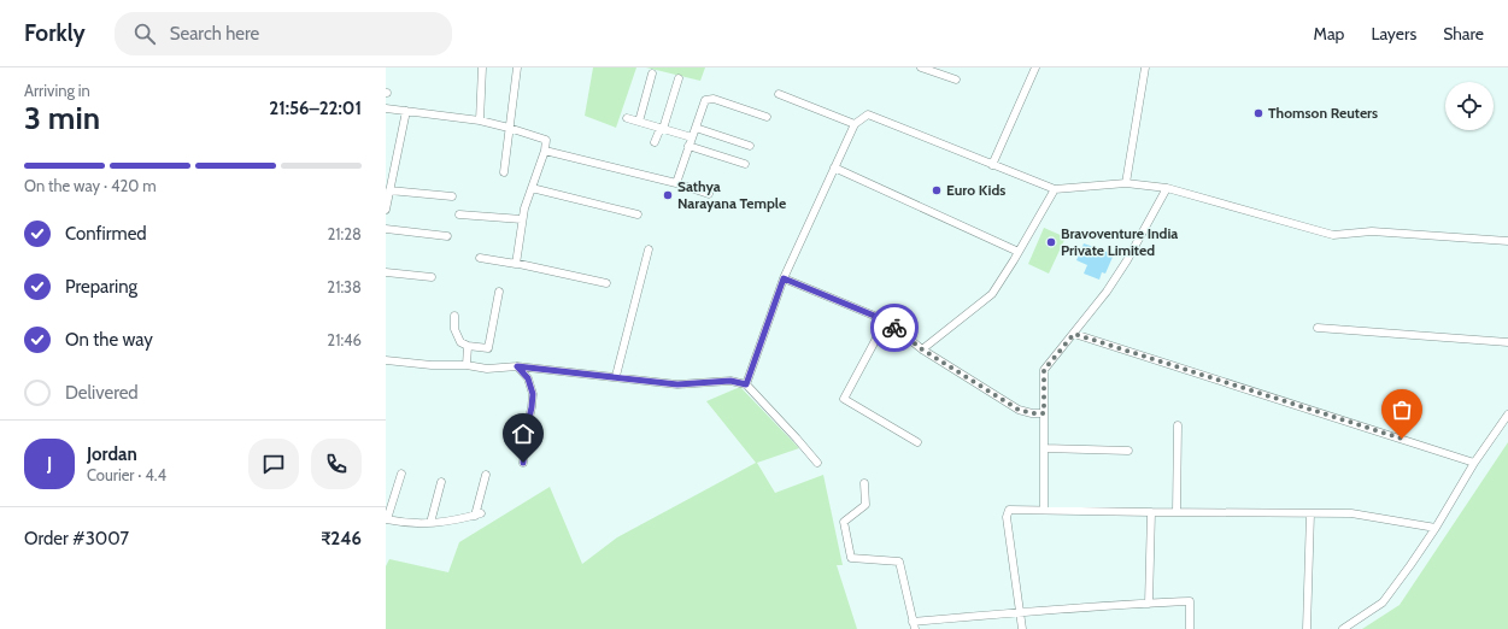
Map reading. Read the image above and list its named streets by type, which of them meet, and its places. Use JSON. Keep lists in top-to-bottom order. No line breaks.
{"places":["Thomson Reuters","Euro Kids","Sathya Narayana Temple","Bravoventure India Private Limited"],"page":{"header":"Forkly","search":"Search here","nav":["Map","Layers","Share"],"heading":["3 min","Arriving in","21:56–22:01"],"panel":["Jordan","Courier · 4.4","Order #3007","₹246"],"bar":"On the way · 420 m","list":[["Confirmed","21:28"],["Preparing","21:38"],["On the way","21:46"],"Delivered"],"round":"J"}}
